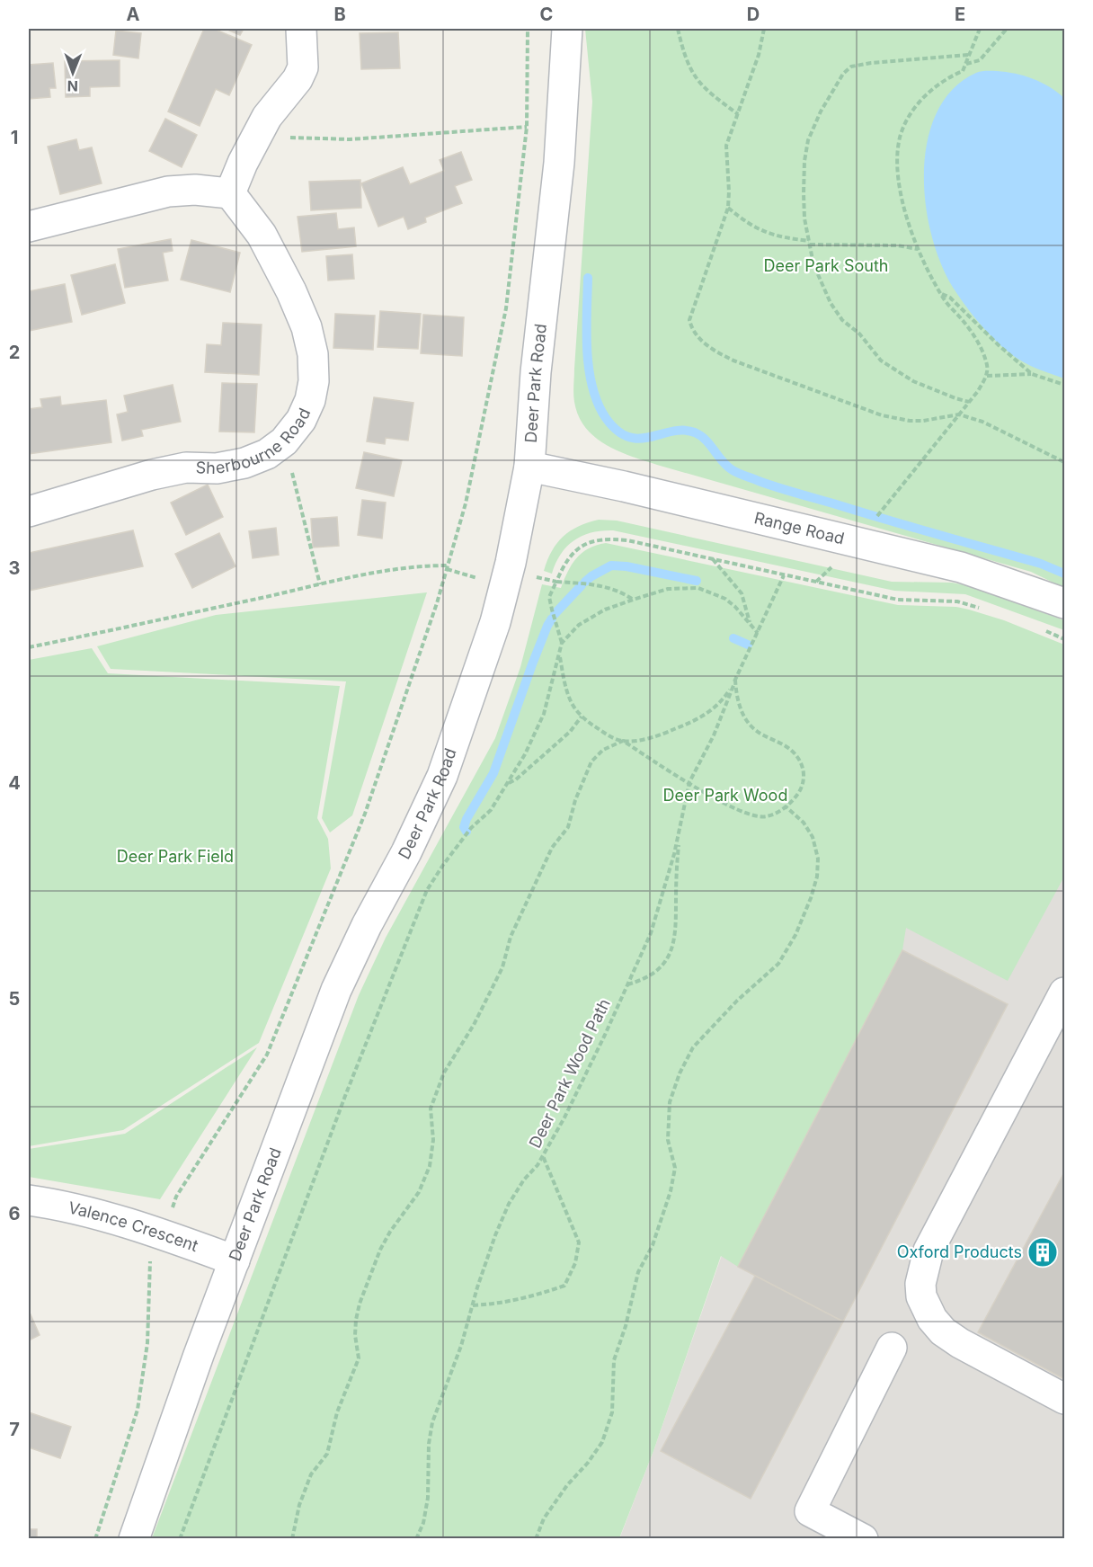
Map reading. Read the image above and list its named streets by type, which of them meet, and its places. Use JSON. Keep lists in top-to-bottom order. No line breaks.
{"streets":{"street":["Deer Park Road","Sherbourne Road","Range Road","Valence Crescent"],"path":["Deer Park Wood Path"]},"crossings":[["Deer Park Road","Range Road"],["Deer Park Road","Valence Crescent"]],"parks":["Deer Park South","Deer Park Wood","Deer Park Field"],"places":{"building":["Oxford Products"]},"north":"bottom","grid":{"columns":["A","B","C","D","E"],"rows":["1","2","3","4","5","6","7"]}}
